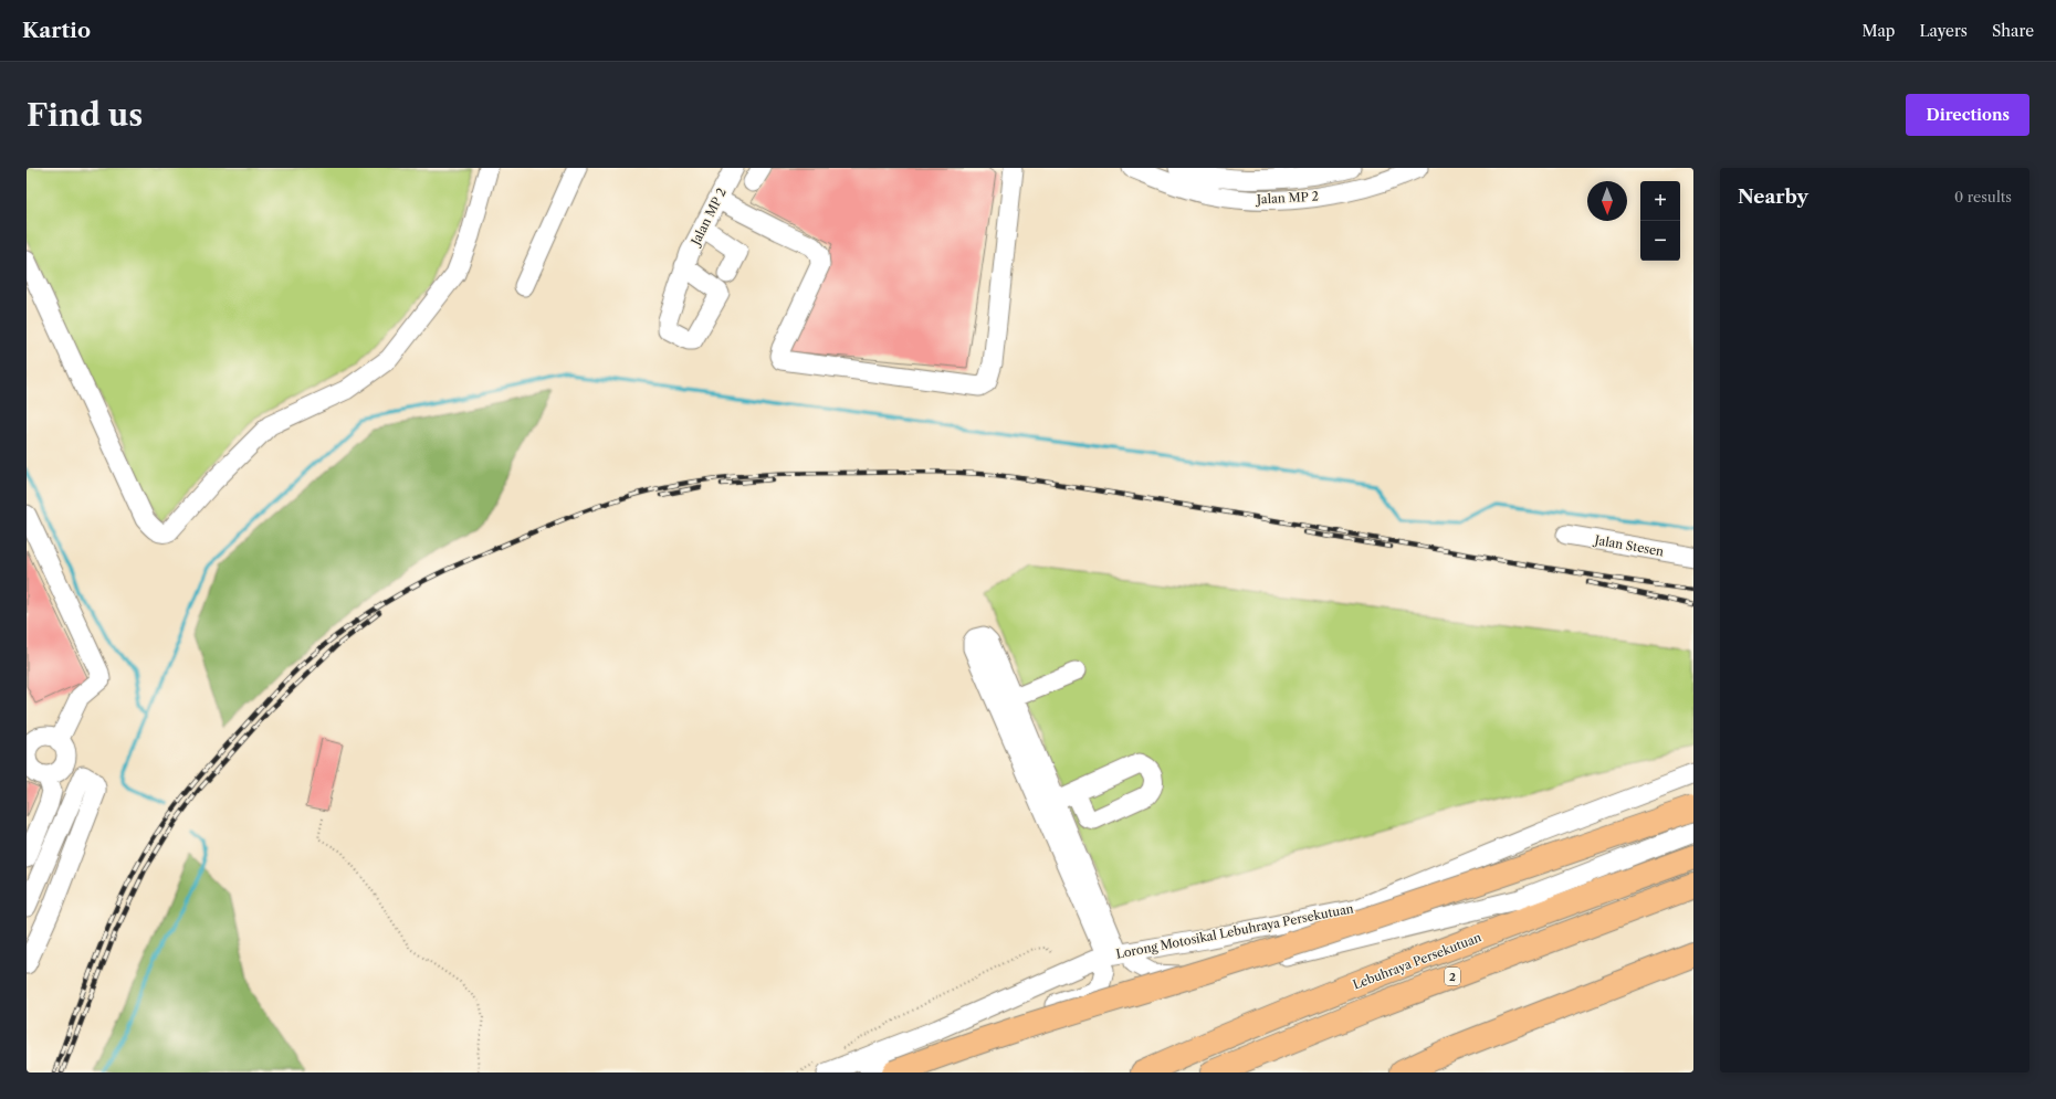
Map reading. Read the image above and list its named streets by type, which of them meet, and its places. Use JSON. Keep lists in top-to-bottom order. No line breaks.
{"streets":{"highway":["Lebuhraya Persekutuan","2"],"street":["Jalan MP 2","Jalan Stesen","Lorong Motosikal Lebuhraya Persekutuan"]},"north":"bottom","page":{"header":"Kartio","nav":["Map","Layers","Share"],"buttons":"Directions","title":"Find us","heading":["Nearby","0 results"],"map_buttons":["+","−"]}}
